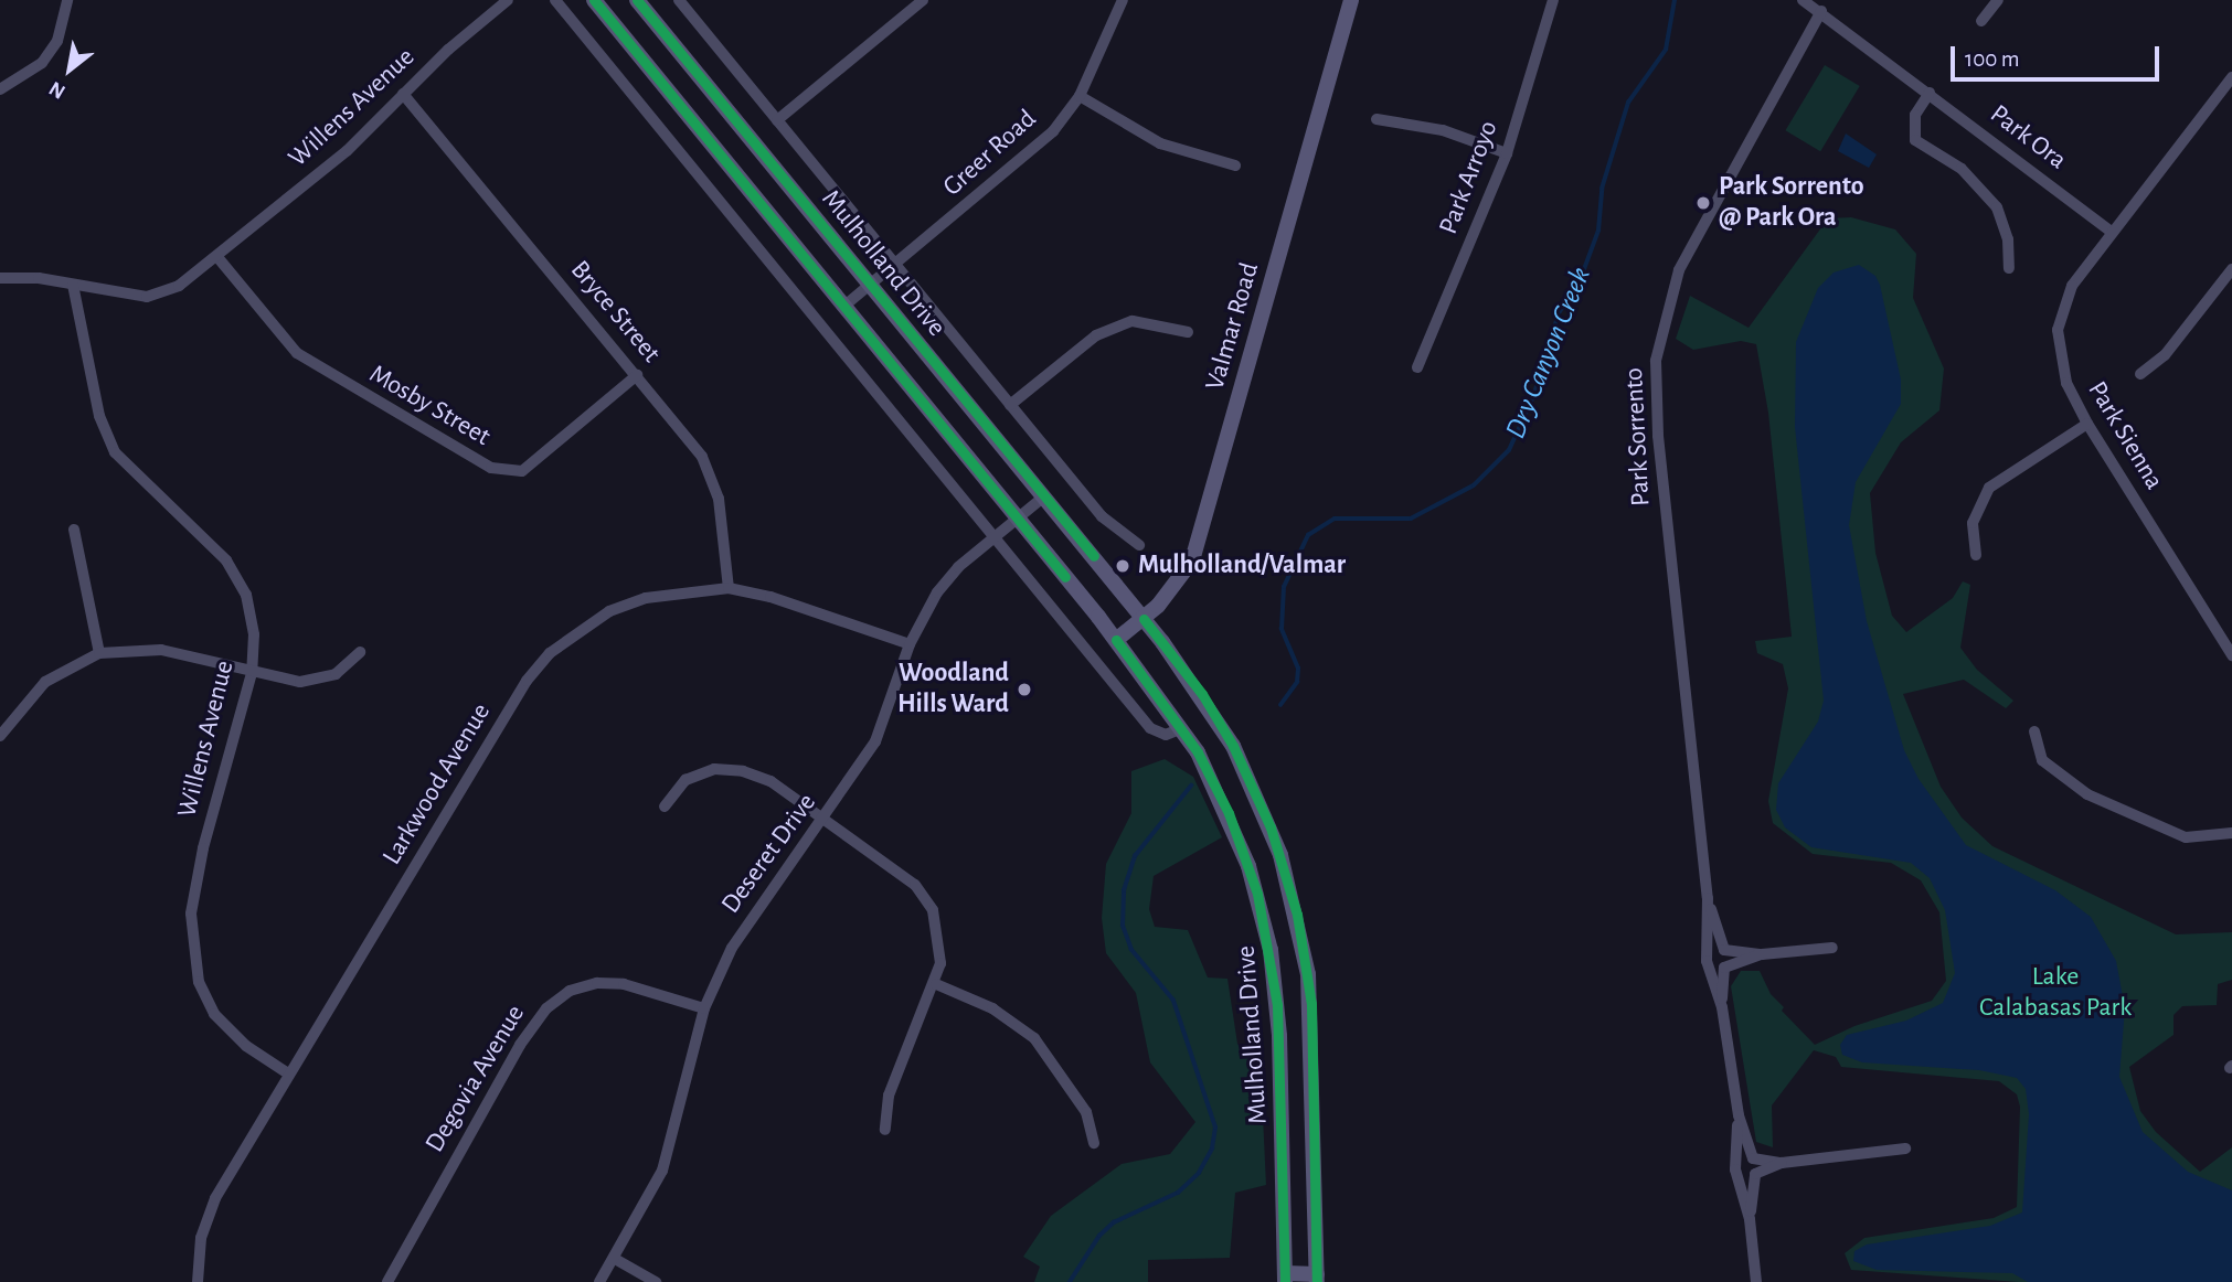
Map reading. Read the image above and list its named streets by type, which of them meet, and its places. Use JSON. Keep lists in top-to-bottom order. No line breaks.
{"streets":{"main road":["Mulholland Drive","Valmar Road"],"street":["Willens Avenue","Park Ora","Greer Road","Park Arroyo","Bryce Street","Mosby Street","Park Sienna","Park Sorrento","Larkwood Avenue","Deseret Drive","Degovia Avenue"]},"crossings":[["Willens Avenue","Bryce Street"],["Willens Avenue","Mosby Street"],["Willens Avenue","Larkwood Avenue"],["Park Ora","Park Sienna"],["Park Ora","Park Sorrento"],["Greer Road","Mulholland Drive"],["Mulholland Drive","Valmar Road"],["Mulholland Drive","Deseret Drive"],["Bryce Street","Mosby Street"],["Bryce Street","Larkwood Avenue"],["Larkwood Avenue","Deseret Drive"],["Deseret Drive","Degovia Avenue"]],"water":["Dry Canyon Creek"],"parks":["Lake Calabasas Park"],"places":["Park Sorrento @ Park Ora","Mulholland/Valmar","Woodland Hills Ward"],"scale_bar":"100 m","north":"bottom left"}
